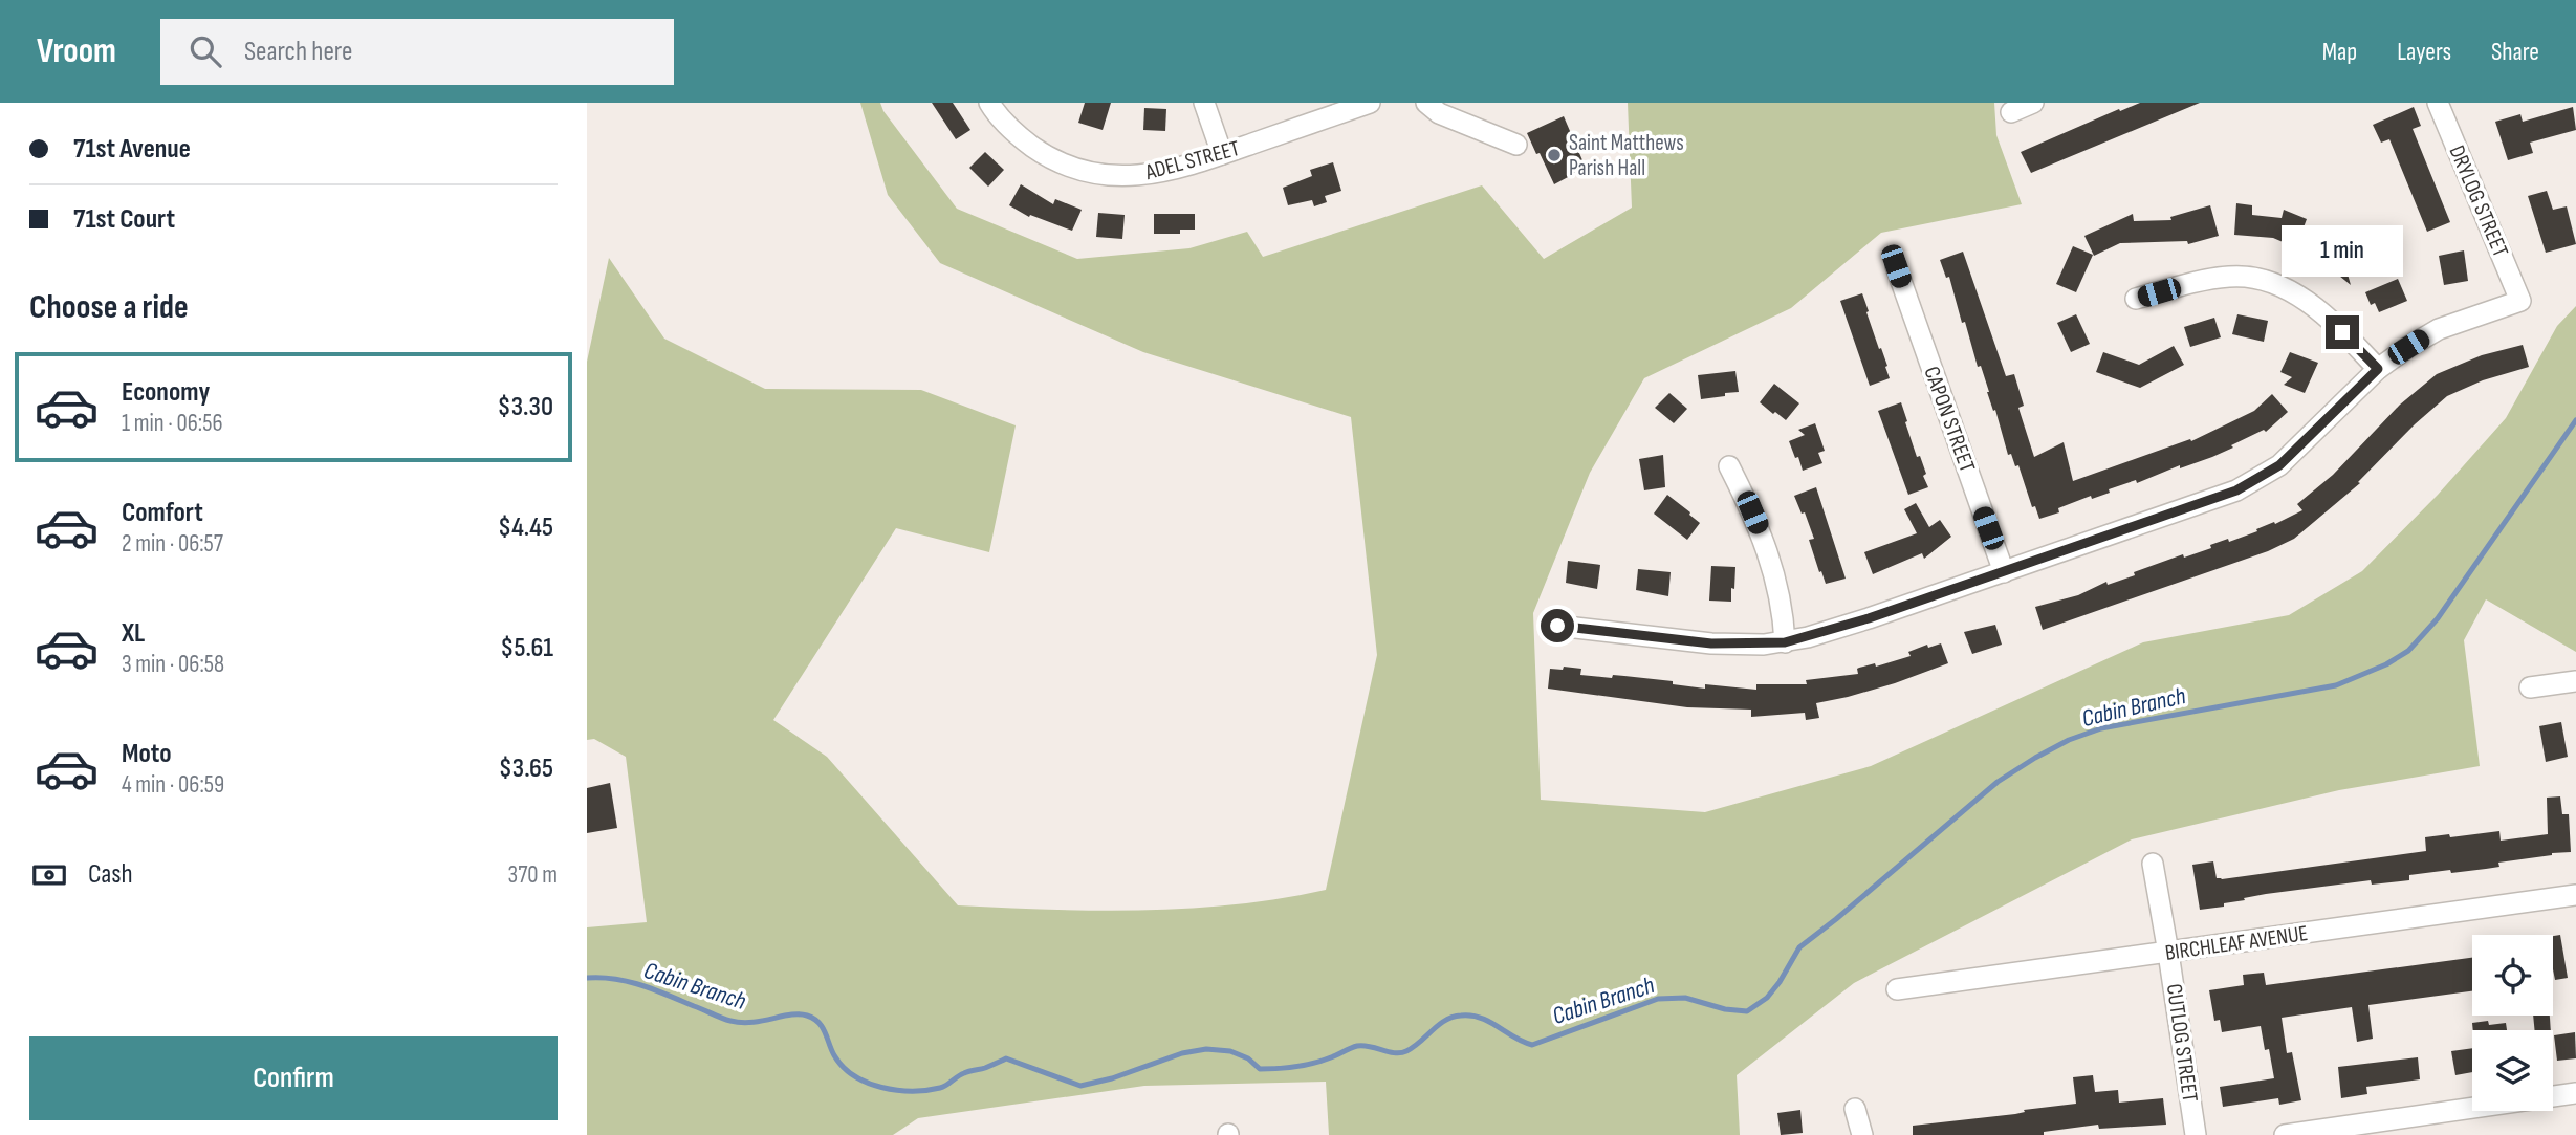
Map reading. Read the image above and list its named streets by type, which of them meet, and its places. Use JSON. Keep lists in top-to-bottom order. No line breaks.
{"streets":{"street":["ADEL STREET","DRYLOG STREET","CAPON STREET","BIRCHLEAF AVENUE","CUTLOG STREET"]},"crossings":[["BIRCHLEAF AVENUE","CUTLOG STREET"]],"water":["Cabin Branch"],"places":["Saint Matthews Parish Hall"],"page":{"header":"Vroom","search":"Search here","nav":["Map","Layers","Share"],"banner":["71st Avenue","71st Court"],"bubble":"1 min","heading":"Choose a ride","list":[{"name":"Economy","note":"1 min · 06:56","value":"$3.30"},{"name":"Comfort","note":"2 min · 06:57","value":"$4.45"},{"name":"XL","note":"3 min · 06:58","value":"$5.61"},{"name":"Moto","note":"4 min · 06:59","value":"$3.65"}],"pay":["Cash","370 m"],"buttons":"Confirm"}}
